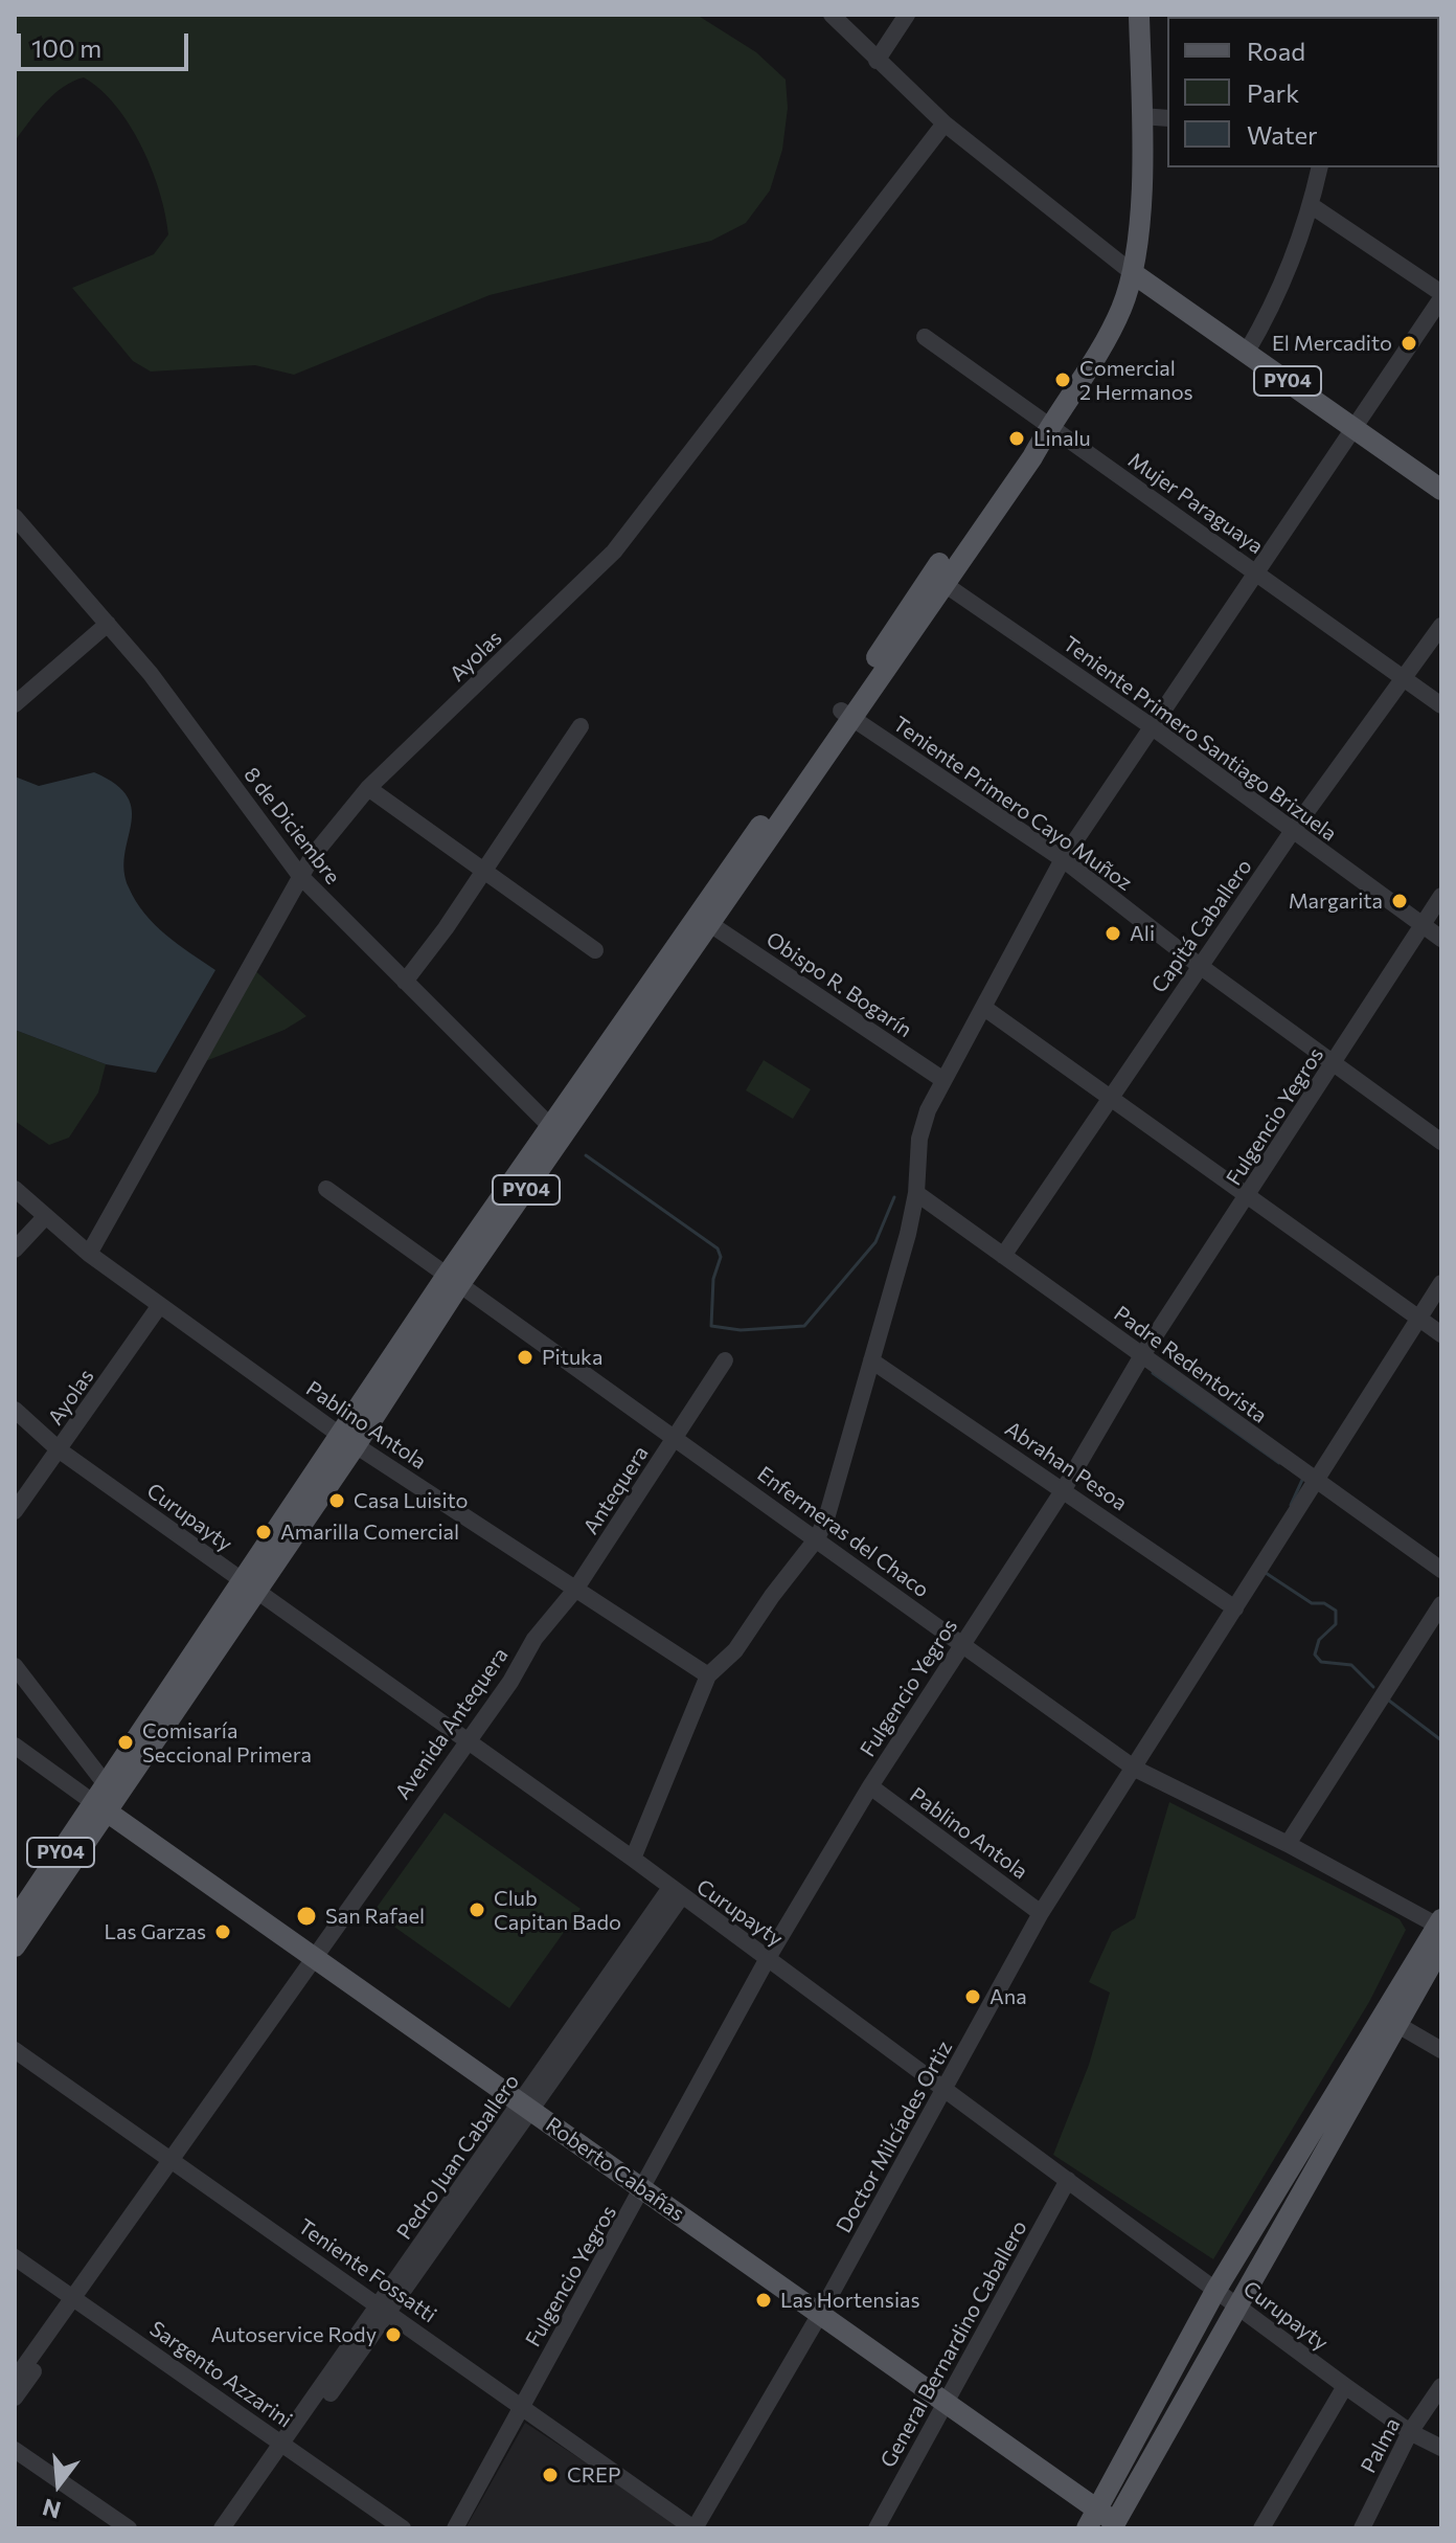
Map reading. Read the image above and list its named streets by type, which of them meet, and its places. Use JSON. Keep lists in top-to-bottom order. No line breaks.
{"streets":{"main road":["PY04","Roberto Cabañas"],"street":["Mujer Paraguaya","Ayolas","Teniente Primero Santiago Brizuela","Teniente Primero Cayo Muñoz","8 de Diciembre","Capitá Caballero","Obispo R. Bogarín","Fulgencio Yegros","Padre Redentorista","Pablino Antola","Abrahan Pesoa","Antequera","Curupayty","Enfermeras del Chaco","Avenida Antequera","Doctor Milcíades Ortiz","Pedro Juan Caballero","Teniente Fossatti","General Bernardino Caballero","Sargento Azzarini","Palma"]},"crossings":[["PY04","Mujer Paraguaya"],["PY04","Teniente Primero Santiago Brizuela"],["PY04","Teniente Primero Cayo Muñoz"],["PY04","8 de Diciembre"],["PY04","Obispo R. Bogarín"],["PY04","Pablino Antola"],["PY04","Curupayty"],["PY04","Enfermeras del Chaco"],["PY04","Roberto Cabañas"],["Mujer Paraguaya","Capitá Caballero"],["Ayolas","8 de Diciembre"],["Ayolas","Pablino Antola"],["Ayolas","Curupayty"],["Teniente Primero Santiago Brizuela","Capitá Caballero"],["Teniente Primero Santiago Brizuela","Fulgencio Yegros"],["Teniente Primero Cayo Muñoz","Capitá Caballero"],["Teniente Primero Cayo Muñoz","Fulgencio Yegros"],["Capitá Caballero","Padre Redentorista"],["Fulgencio Yegros","Padre Redentorista"],["Fulgencio Yegros","Pablino Antola"],["Fulgencio Yegros","Abrahan Pesoa"],["Fulgencio Yegros","Curupayty"],["Fulgencio Yegros","Enfermeras del Chaco"],["Fulgencio Yegros","Roberto Cabañas"],["Fulgencio Yegros","Teniente Fossatti"],["Padre Redentorista","Doctor Milcíades Ortiz"],["Pablino Antola","Antequera"],["Pablino Antola","Doctor Milcíades Ortiz"],["Abrahan Pesoa","Doctor Milcíades Ortiz"],["Antequera","Enfermeras del Chaco"],["Antequera","Avenida Antequera"],["Curupayty","Avenida Antequera"],["Curupayty","Doctor Milcíades Ortiz"],["Curupayty","Pedro Juan Caballero"],["Curupayty","General Bernardino Caballero"],["Curupayty","Palma"],["Enfermeras del Chaco","Doctor Milcíades Ortiz"],["Avenida Antequera","Roberto Cabañas"],["Avenida Antequera","Teniente Fossatti"],["Avenida Antequera","Sargento Azzarini"],["Doctor Milcíades Ortiz","Roberto Cabañas"],["Doctor Milcíades Ortiz","Teniente Fossatti"],["Pedro Juan Caballero","Roberto Cabañas"],["Pedro Juan Caballero","Teniente Fossatti"],["Pedro Juan Caballero","Sargento Azzarini"],["Roberto Cabañas","General Bernardino Caballero"]],"places":["El Mercadito","Comercial 2 Hermanos","Linalu","Margarita","Ali","Pituka","Casa Luisito","Amarilla Comercial","Comisaría Seccional Primera","Club Capitan Bado","San Rafael","Las Garzas","Ana","Las Hortensias","Autoservice Rody","CREP"],"legend":["Road","Park","Water"],"scale_bar":"100 m","north":"bottom"}
